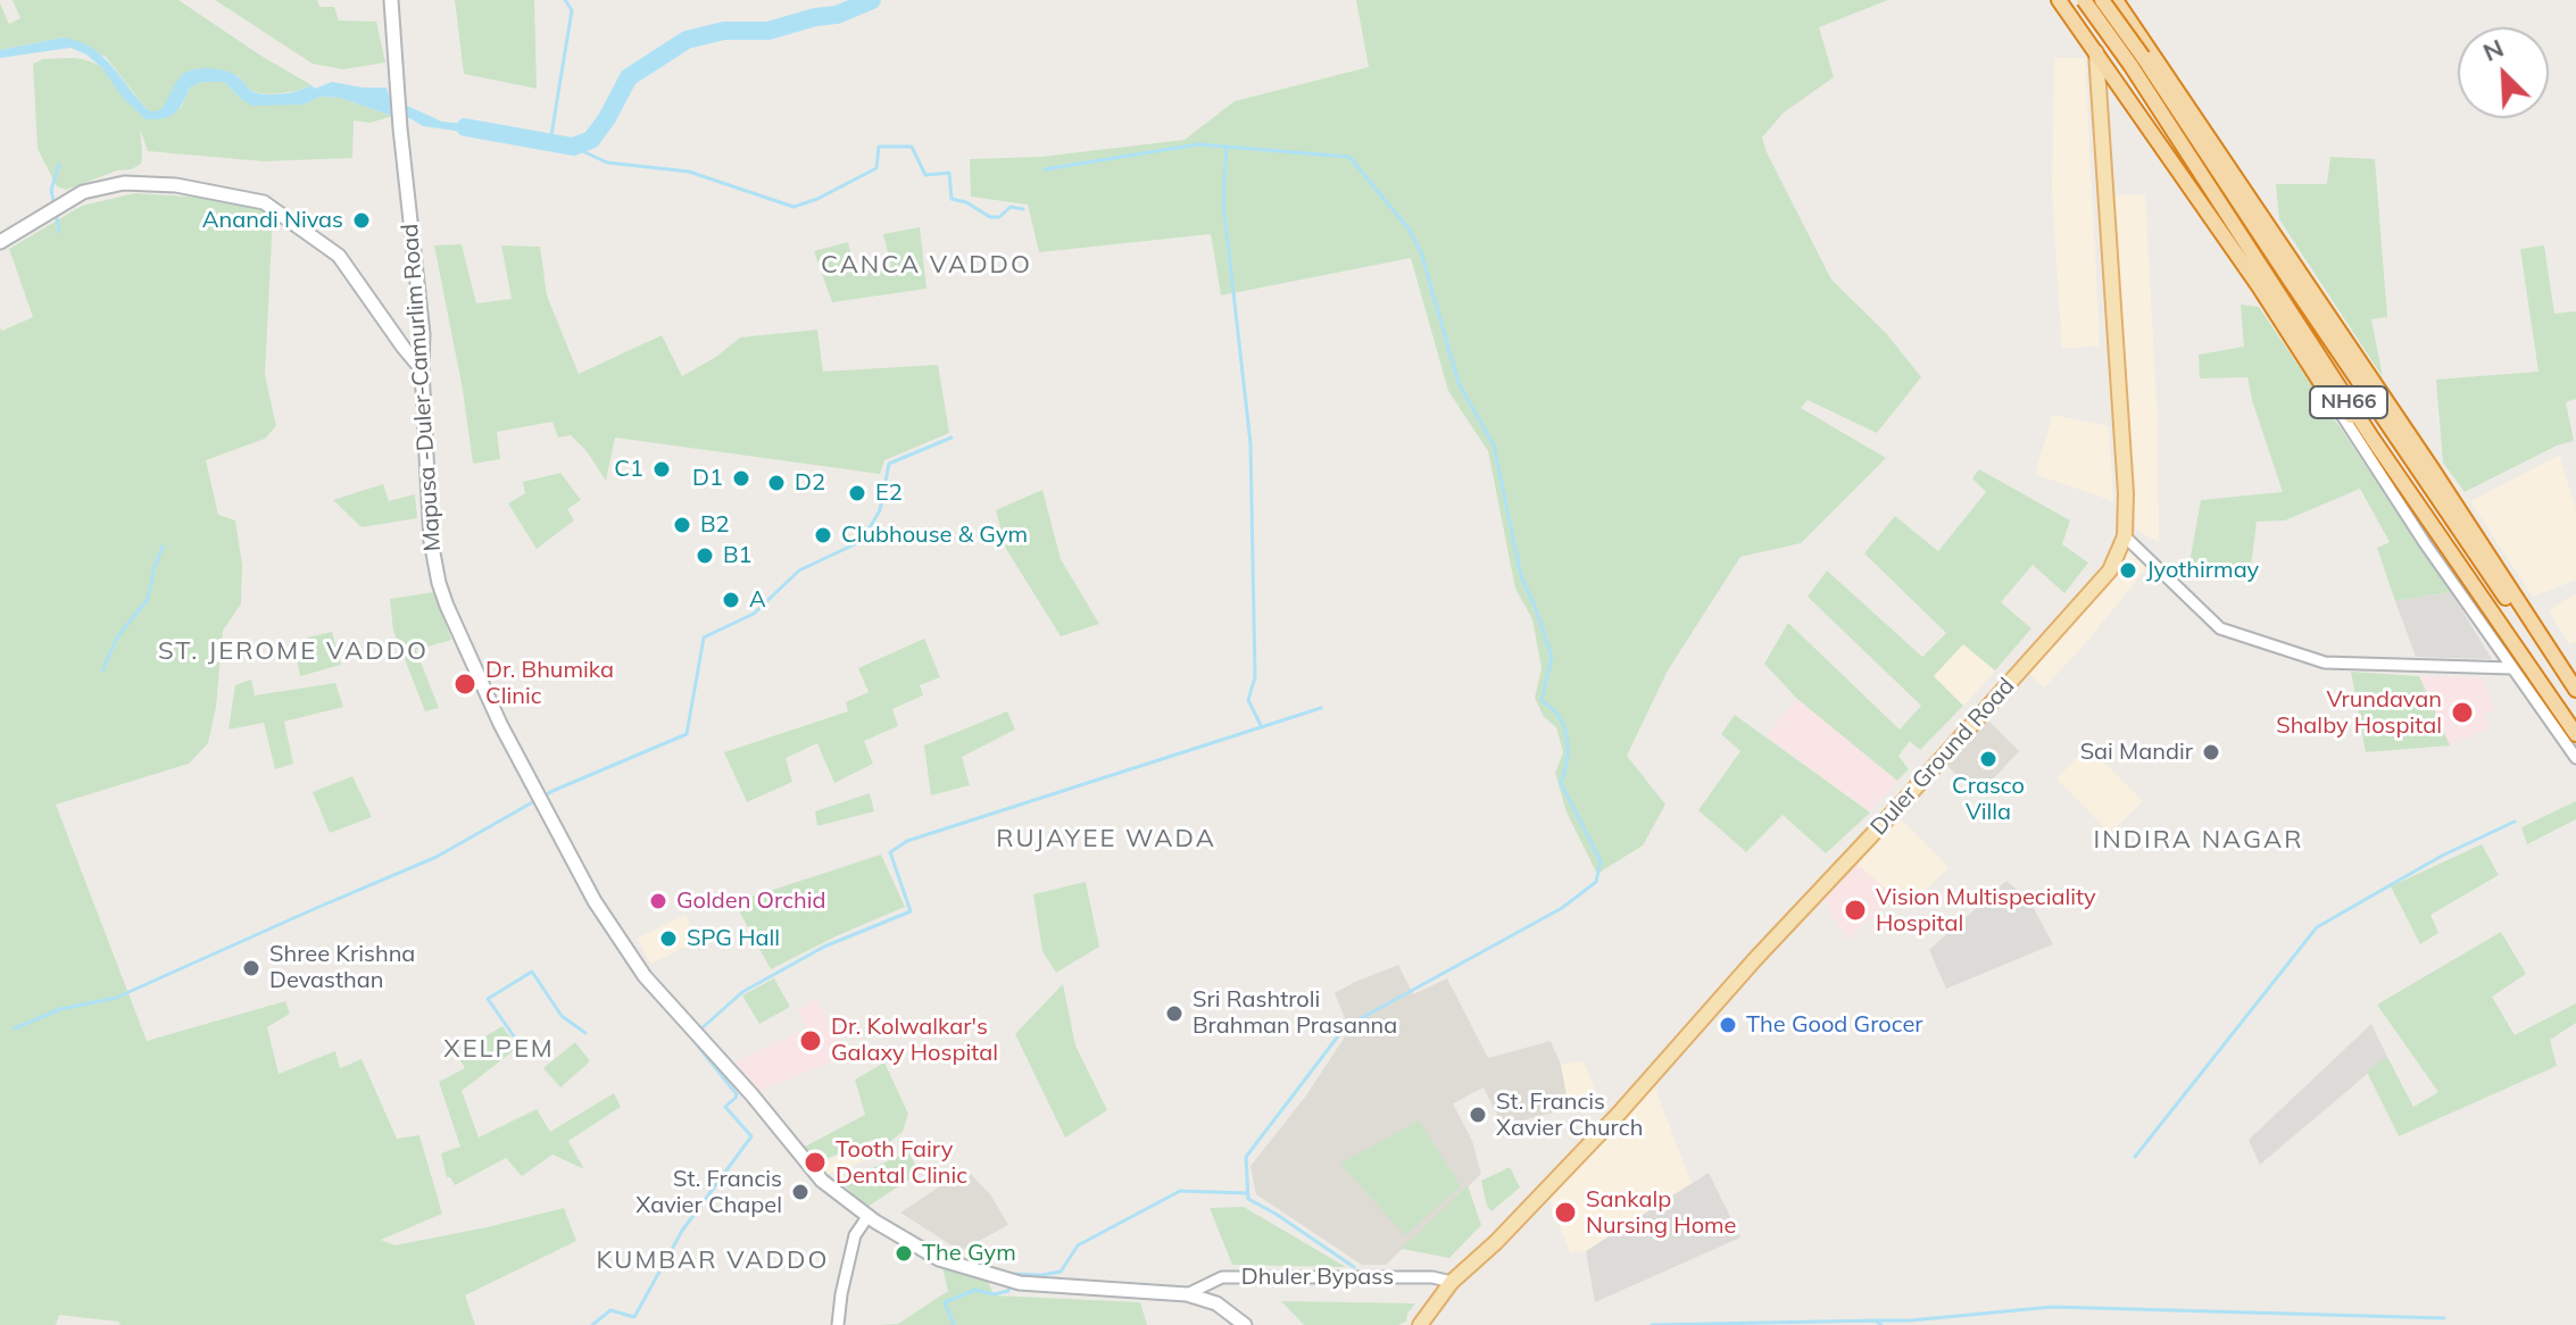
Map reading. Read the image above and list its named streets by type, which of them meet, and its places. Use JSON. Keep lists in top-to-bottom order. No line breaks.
{"streets":{"highway":["NH66"],"main road":["Mapusa -Duler-Camurlim Road","Duler Ground Road"],"street":["Dhuler Bypass"]},"crossings":[["Mapusa -Duler-Camurlim Road","Dhuler Bypass"],["Duler Ground Road","Dhuler Bypass"]],"districts":["CANCA VADDO","ST. JEROME VADDO","RUJAYEE WADA","INDIRA NAGAR","XELPEM","KUMBAR VADDO"],"places":["Anandi Nivas","C1","D1","D2","E2","B2","Clubhouse & Gym","B1","Jyothirmay","A","Dr. Bhumika Clinic","Vrundavan Shalby Hospital","Sai Mandir","Crasco Villa","Golden Orchid","Vision Multispeciality Hospital","SPG Hall","Shree Krishna Devasthan","Sri Rashtroli Brahman Prasanna","The Good Grocer","Dr. Kolwalkar's Galaxy Hospital","St. Francis Xavier Church","Tooth Fairy Dental Clinic","St. Francis Xavier Chapel","Sankalp Nursing Home","The Gym"],"north":"top left"}
